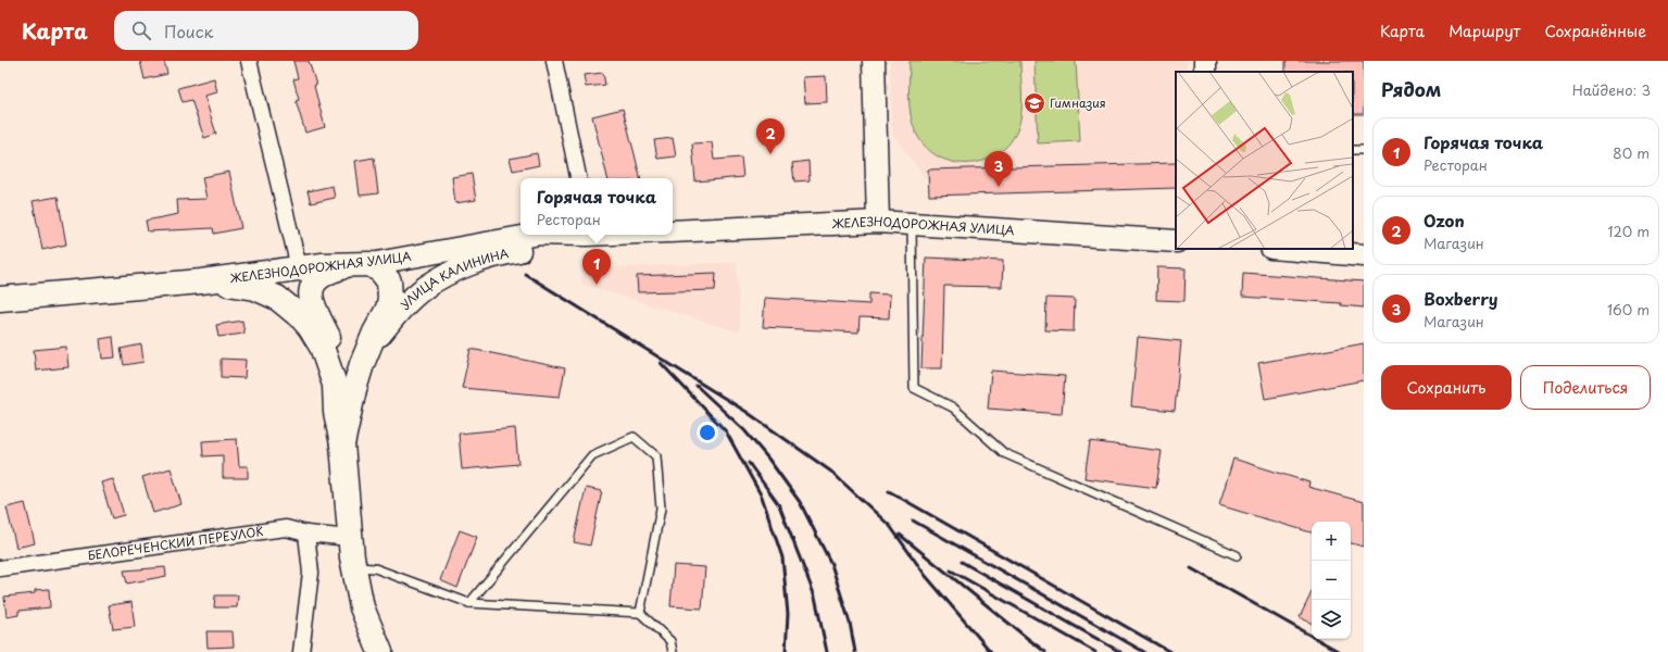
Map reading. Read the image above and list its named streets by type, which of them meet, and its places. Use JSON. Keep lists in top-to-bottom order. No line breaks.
{"streets":{"main road":["ЖЕЛЕЗНОДОРОЖНАЯ УЛИЦА","УЛИЦА КАЛИНИНА"],"street":["БЕЛОРЕЧЕНСКИЙ ПЕРЕУЛОК"]},"crossings":[["ЖЕЛЕЗНОДОРОЖНАЯ УЛИЦА","УЛИЦА КАЛИНИНА"],["УЛИЦА КАЛИНИНА","БЕЛОРЕЧЕНСКИЙ ПЕРЕУЛОК"]],"places":{"school or university":["Гимназия"]},"page":{"header":"Карта","search":"Поиск","nav":["Карта","Маршрут","Сохранённые"],"heading":["Рядом","Найдено: 3"],"list":[{"mark":"1","name":"Горячая точка","note":"Ресторан","value":"80 m"},{"mark":"2","name":"Ozon","note":"Магазин","value":"120 m"},{"mark":"3","name":"Boxberry","note":"Магазин","value":"160 m"}],"pins":["2","3","1"],"popup":["Горячая точка","Ресторан"],"buttons":["Сохранить","Поделиться"],"map_buttons":["+","−"]}}
